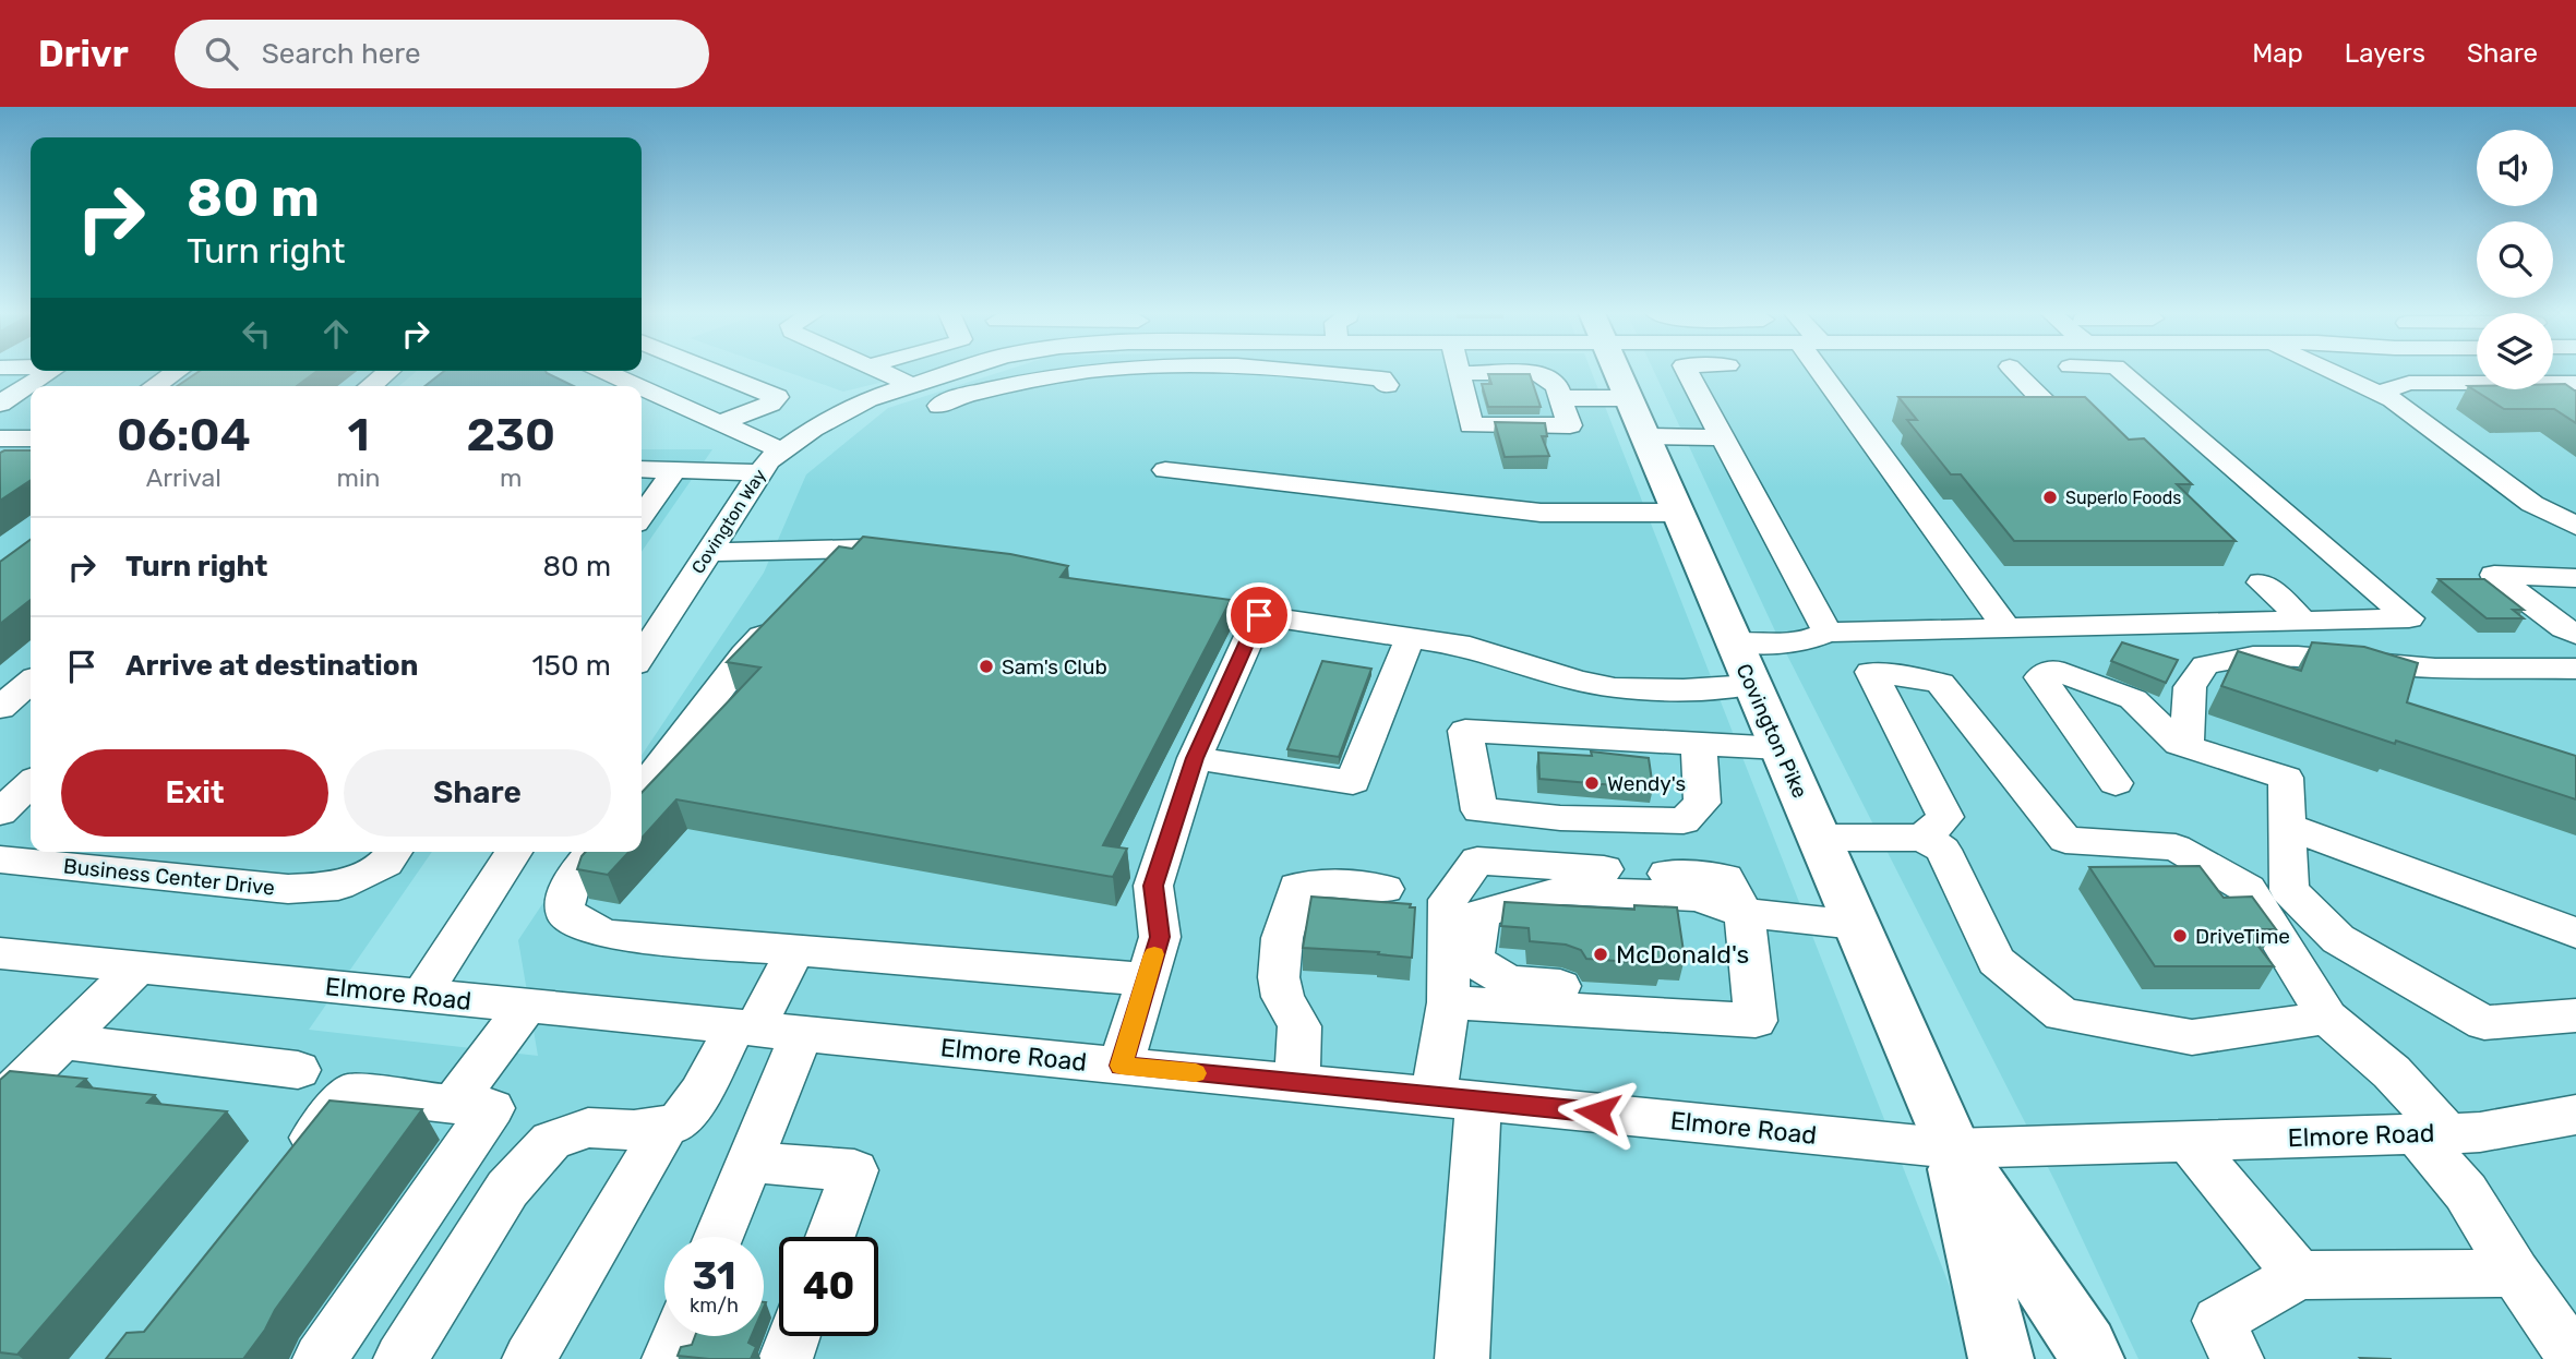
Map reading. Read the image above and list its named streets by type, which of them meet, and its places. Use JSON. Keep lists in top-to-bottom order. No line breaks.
{"streets":{"main road":["Covington Pike"],"street":["Covington Way","Business Center Drive","Elmore Road"]},"crossings":[["Covington Pike","Elmore Road"]],"places":["Superlo Foods","Sam's Club","Wendy's","DriveTime","McDonald's"],"page":{"header":"Drivr","search":"Search here","nav":["Map","Layers","Share"],"turn":["80 m","Turn right"],"eta":["06:04","Arrival","1","min","230","m"],"list":[{"name":"Turn right","value":"80 m"},{"name":"Arrive at destination","value":"150 m"}],"buttons":["Exit","Share"],"speed":"31 km/h","limit":"40"}}
